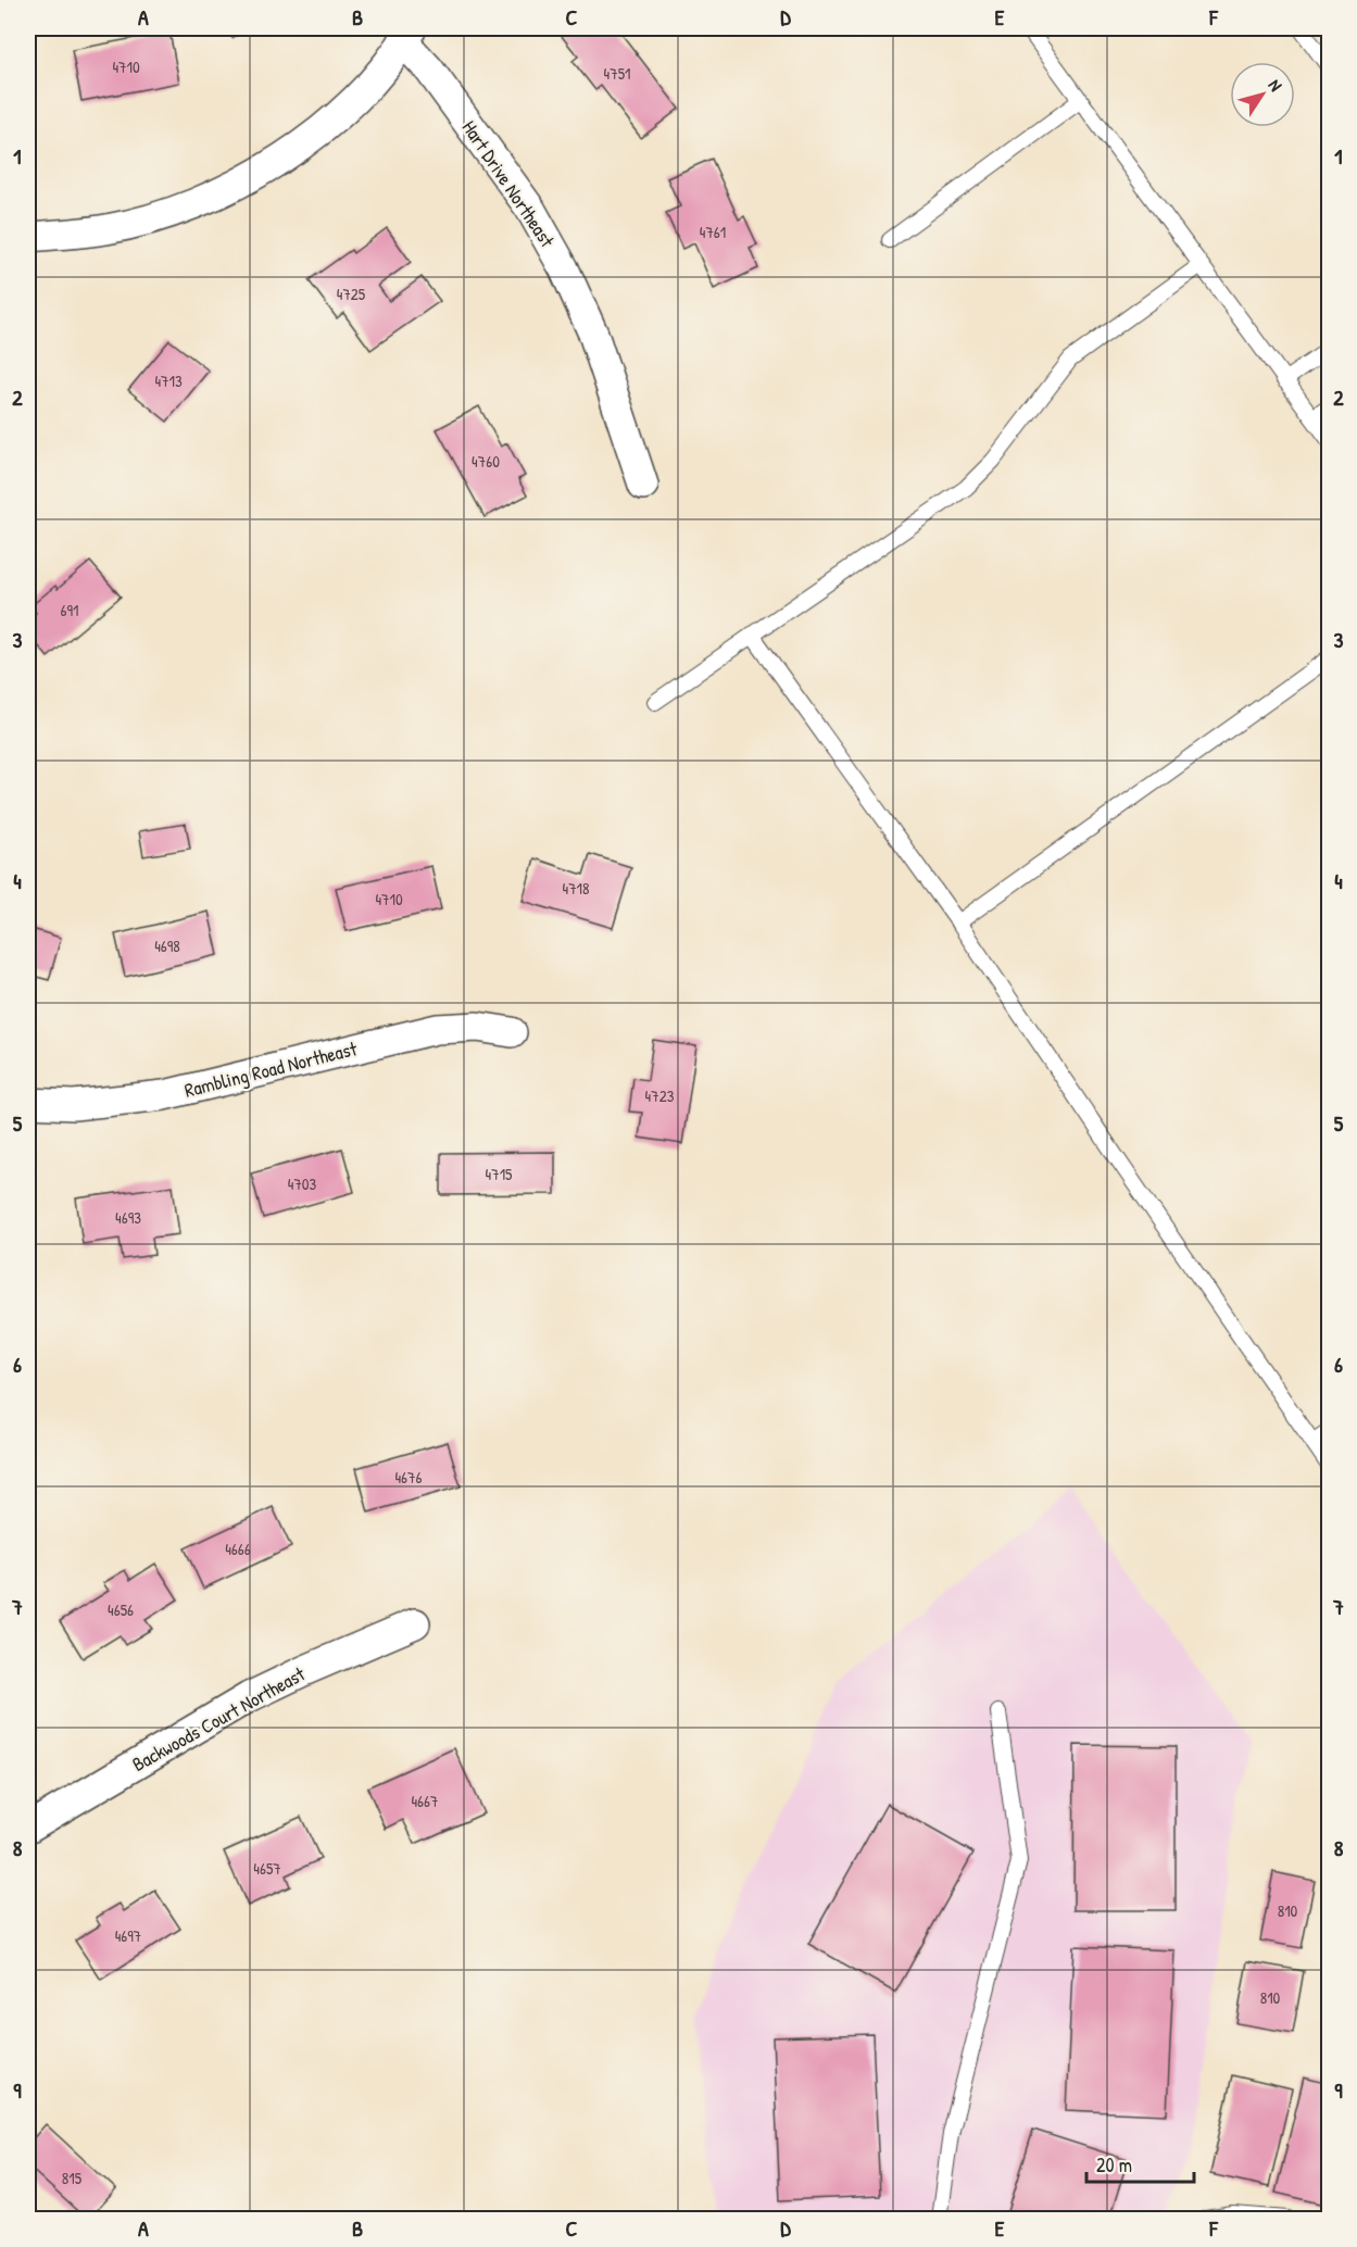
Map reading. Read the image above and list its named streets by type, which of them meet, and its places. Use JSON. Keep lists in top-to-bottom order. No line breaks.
{"streets":{"street":["Hart Drive Northeast","Rambling Road Northeast","Backwoods Court Northeast"]},"house_numbers":["4710","4751","4761","4725","4713","4760","691","4718","4710","4698","4723","4715","4703","4693","4676","4666","4656","4667","4657","810","4697","810","815"],"scale_bar":"20 m","north":"top right","grid":{"columns":["A","B","C","D","E","F"],"rows":["1","2","3","4","5","6","7","8","9"]}}
